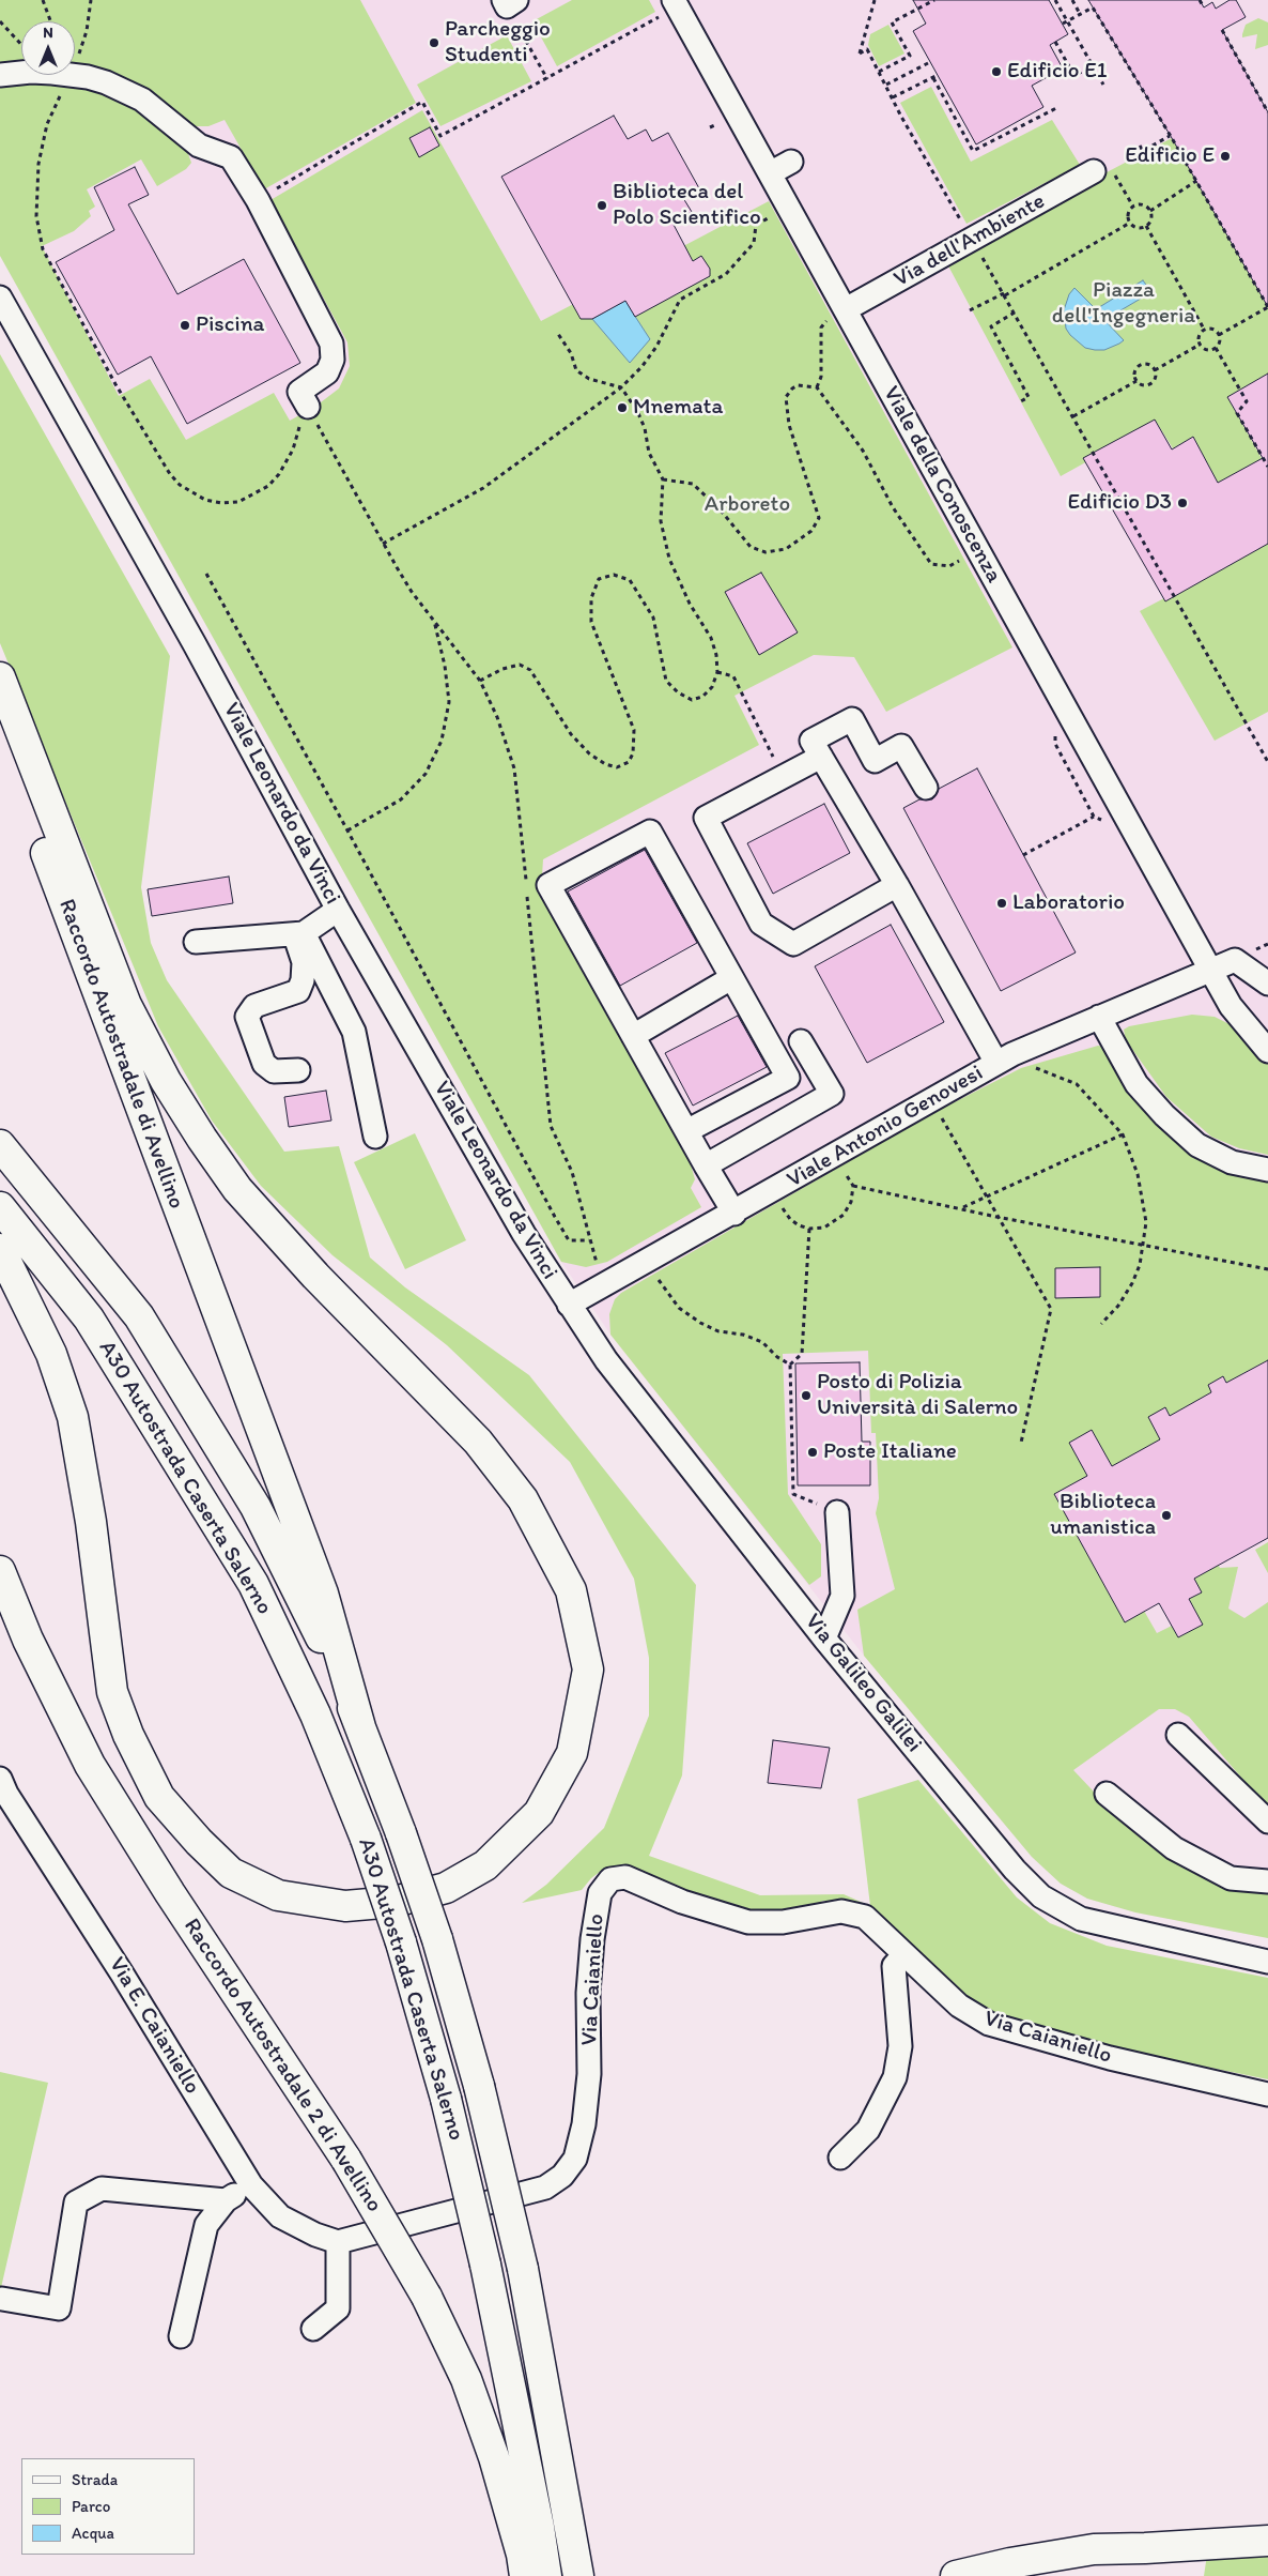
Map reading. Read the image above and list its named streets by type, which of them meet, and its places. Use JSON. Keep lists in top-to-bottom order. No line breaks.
{"streets":{"highway":["Raccordo Autostradale di Avellino","A30 Autostrada Caserta Salerno","Raccordo Autostradale 2 di Avellino"],"street":["Via dell'Ambiente","Viale della Conoscenza","Viale Leonardo da Vinci","Viale Antonio Genovesi","Via Galileo Galilei","Via Caianiello","Via E. Caianiello"]},"crossings":[["Via dell'Ambiente","Viale della Conoscenza"],["Viale della Conoscenza","Viale Antonio Genovesi"],["Viale Leonardo da Vinci","Viale Antonio Genovesi"],["Viale Leonardo da Vinci","Via Galileo Galilei"],["Raccordo Autostradale di Avellino","A30 Autostrada Caserta Salerno"],["Viale Antonio Genovesi","Via Galileo Galilei"],["Via Caianiello","Via E. Caianiello"]],"parks":["Piazza dell'Ingegneria","Arboreto"],"places":["Parcheggio Studenti","Edificio E1","Edificio E","Biblioteca del Polo Scientifico","Piscina","Mnemata","Edificio D3","Laboratorio","Posto di Polizia Università di Salerno","Poste Italiane","Biblioteca umanistica"],"legend":["Strada","Parco","Acqua"],"north":"top"}
